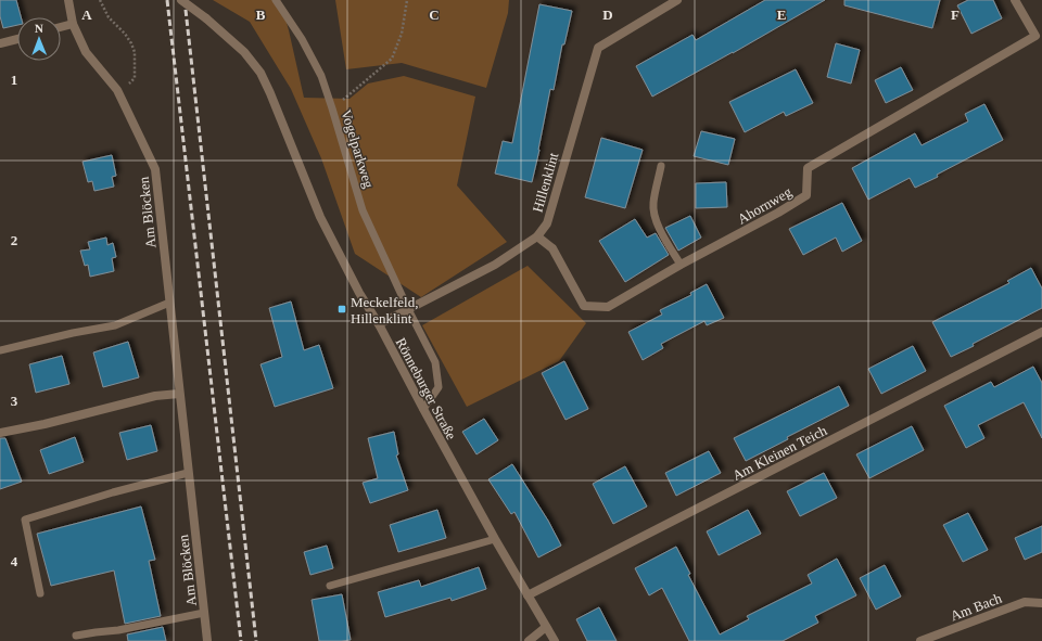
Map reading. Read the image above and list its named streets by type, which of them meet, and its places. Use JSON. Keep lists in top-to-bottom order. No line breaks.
{"streets":{"street":["Hillenklint","Ahornweg","Am Blöcken","Rönneburger Straße","Am Kleinen Teich","Am Bach"],"lane":["Vogelparkweg"]},"crossings":[["Vogelparkweg","Hillenklint"],["Vogelparkweg","Rönneburger Straße"],["Hillenklint","Ahornweg"],["Hillenklint","Rönneburger Straße"],["Rönneburger Straße","Am Kleinen Teich"]],"places":{"transit":["Meckelfeld, Hillenklint"]},"north":"top","grid":{"columns":["A","B","C","D","E","F"],"rows":["1","2","3","4"]}}
